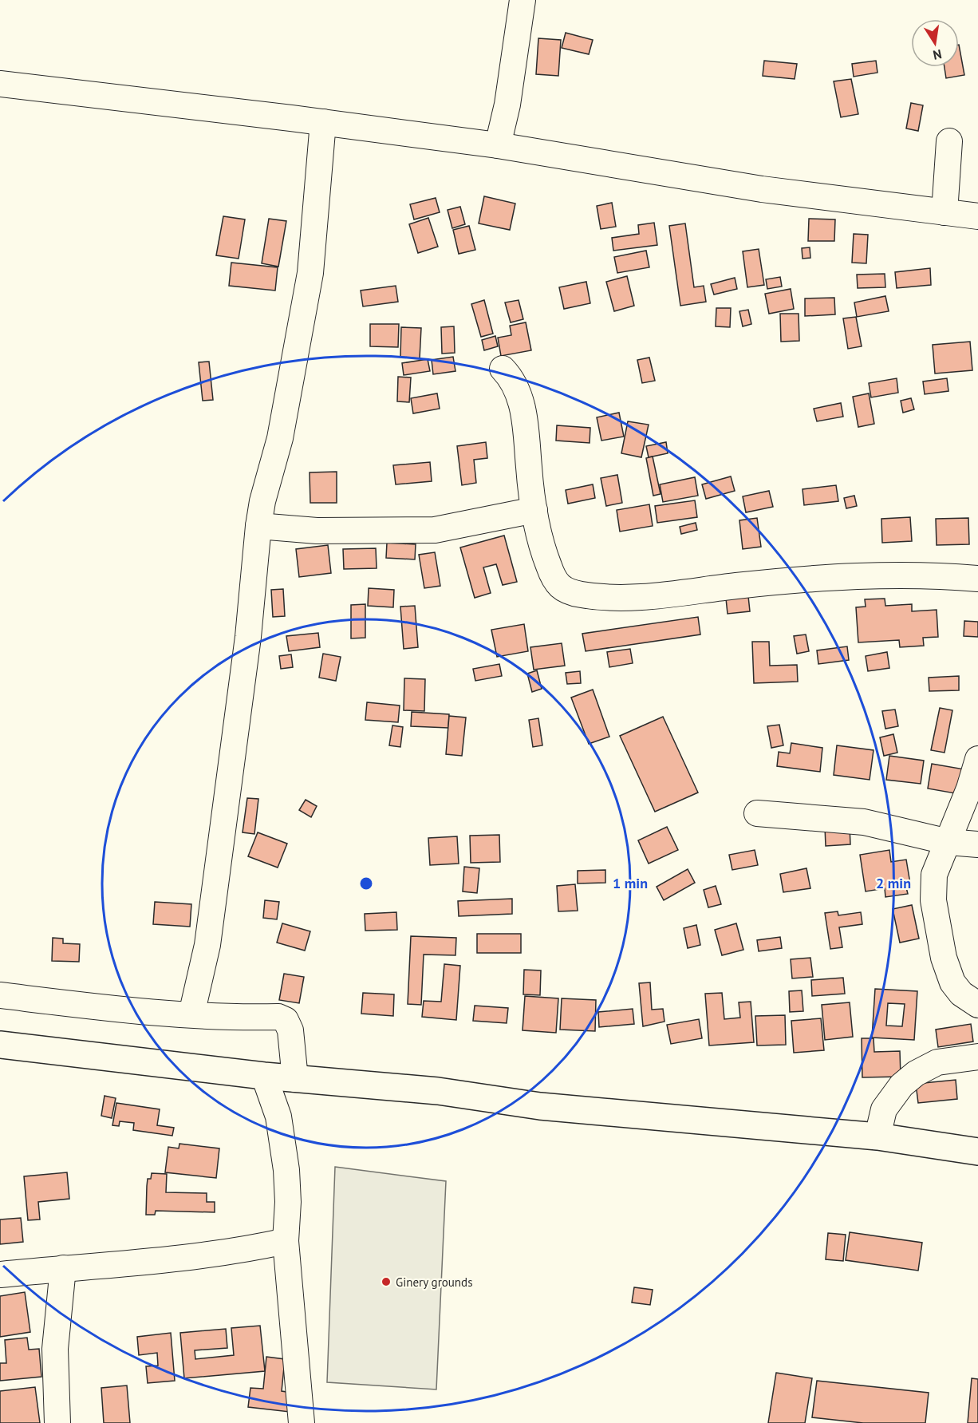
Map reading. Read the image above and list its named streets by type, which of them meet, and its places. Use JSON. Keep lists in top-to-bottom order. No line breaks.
{"places":["Ginery grounds"],"north":"bottom","rings":["1 min","2 min"]}
